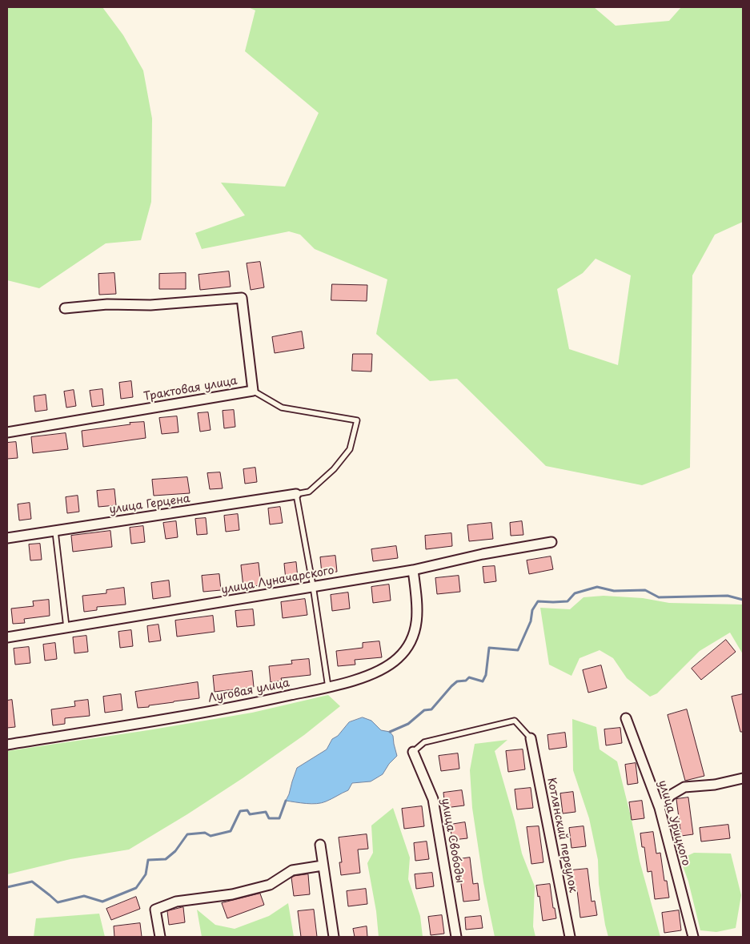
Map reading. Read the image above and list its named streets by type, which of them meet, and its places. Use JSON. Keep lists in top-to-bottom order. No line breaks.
{"streets":{"street":["Трактовая улица","улица Герцена","улица Луначарского","Луговая улица","улица Урицкого","Котлянский переулок","улица Свободы"]},"crossings":[["улица Луначарского","Луговая улица"]]}
